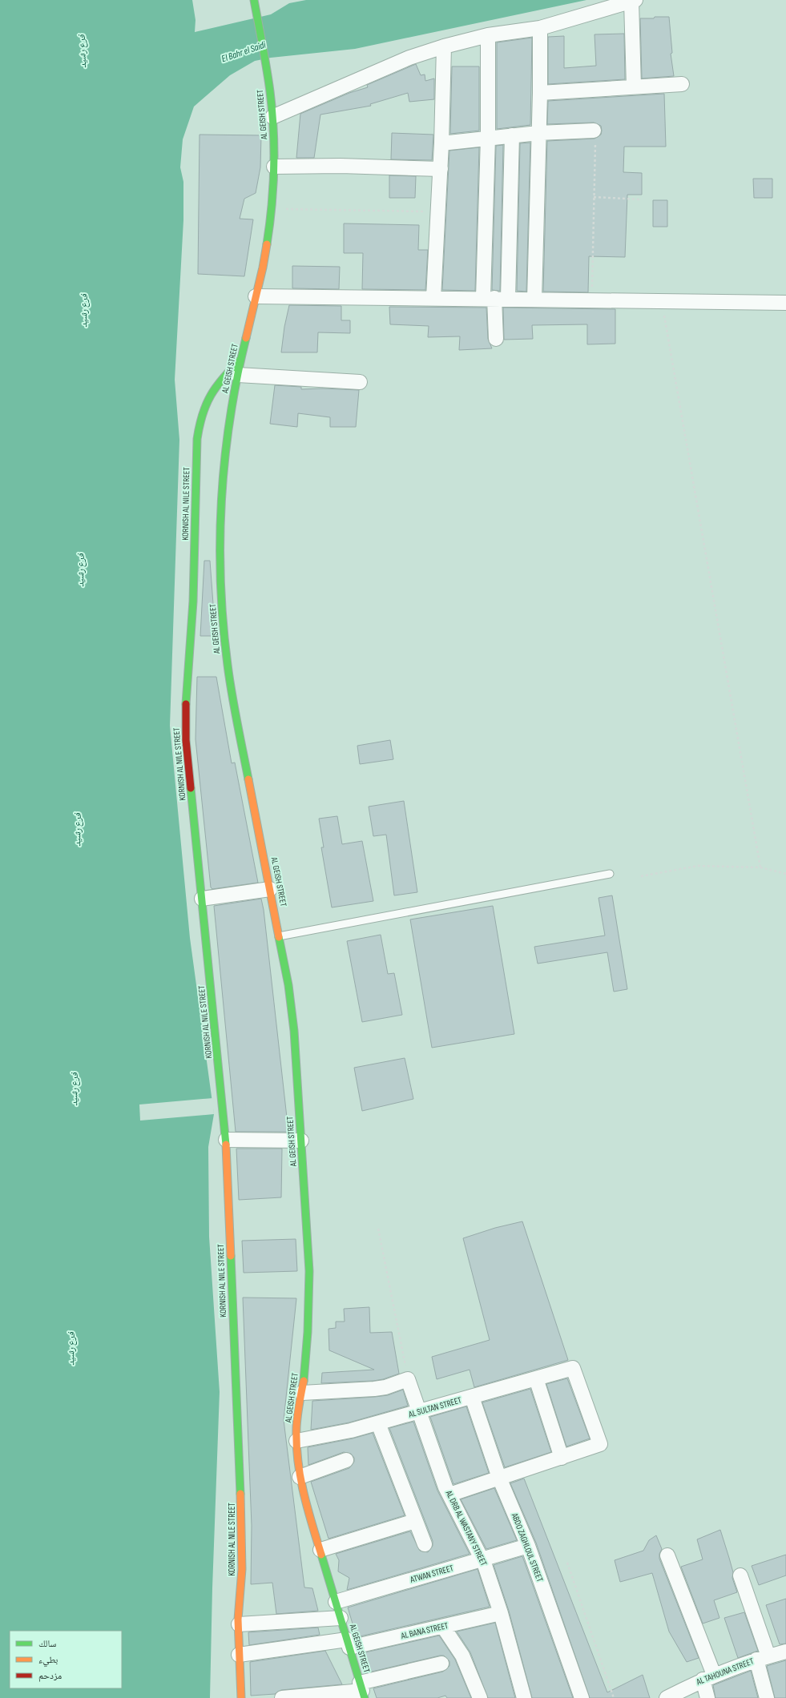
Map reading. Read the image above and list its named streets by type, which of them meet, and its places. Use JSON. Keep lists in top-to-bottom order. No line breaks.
{"streets":{"main road":["AL GEISH STREET","KORNISH AL NILE STREET"],"street":["AL SULTAN STREET","AL DRB AL WASTANY STREET","ABDO ZAGHLOUL STREET","ATWAN STREET","AL BANA STREET","AL TAHOUNA STREET"]},"crossings":[["AL GEISH STREET","KORNISH AL NILE STREET"],["AL GEISH STREET","AL SULTAN STREET"],["AL GEISH STREET","ATWAN STREET"],["AL GEISH STREET","AL BANA STREET"],["KORNISH AL NILE STREET","AL BANA STREET"],["AL SULTAN STREET","AL DRB AL WASTANY STREET"],["AL SULTAN STREET","ABDO ZAGHLOUL STREET"],["AL DRB AL WASTANY STREET","ATWAN STREET"],["AL DRB AL WASTANY STREET","AL BANA STREET"],["ABDO ZAGHLOUL STREET","ATWAN STREET"]],"water":["فرع رشيد","El Bahr el Saidi"],"legend":["سالك","بطيء","مزدحم"]}
